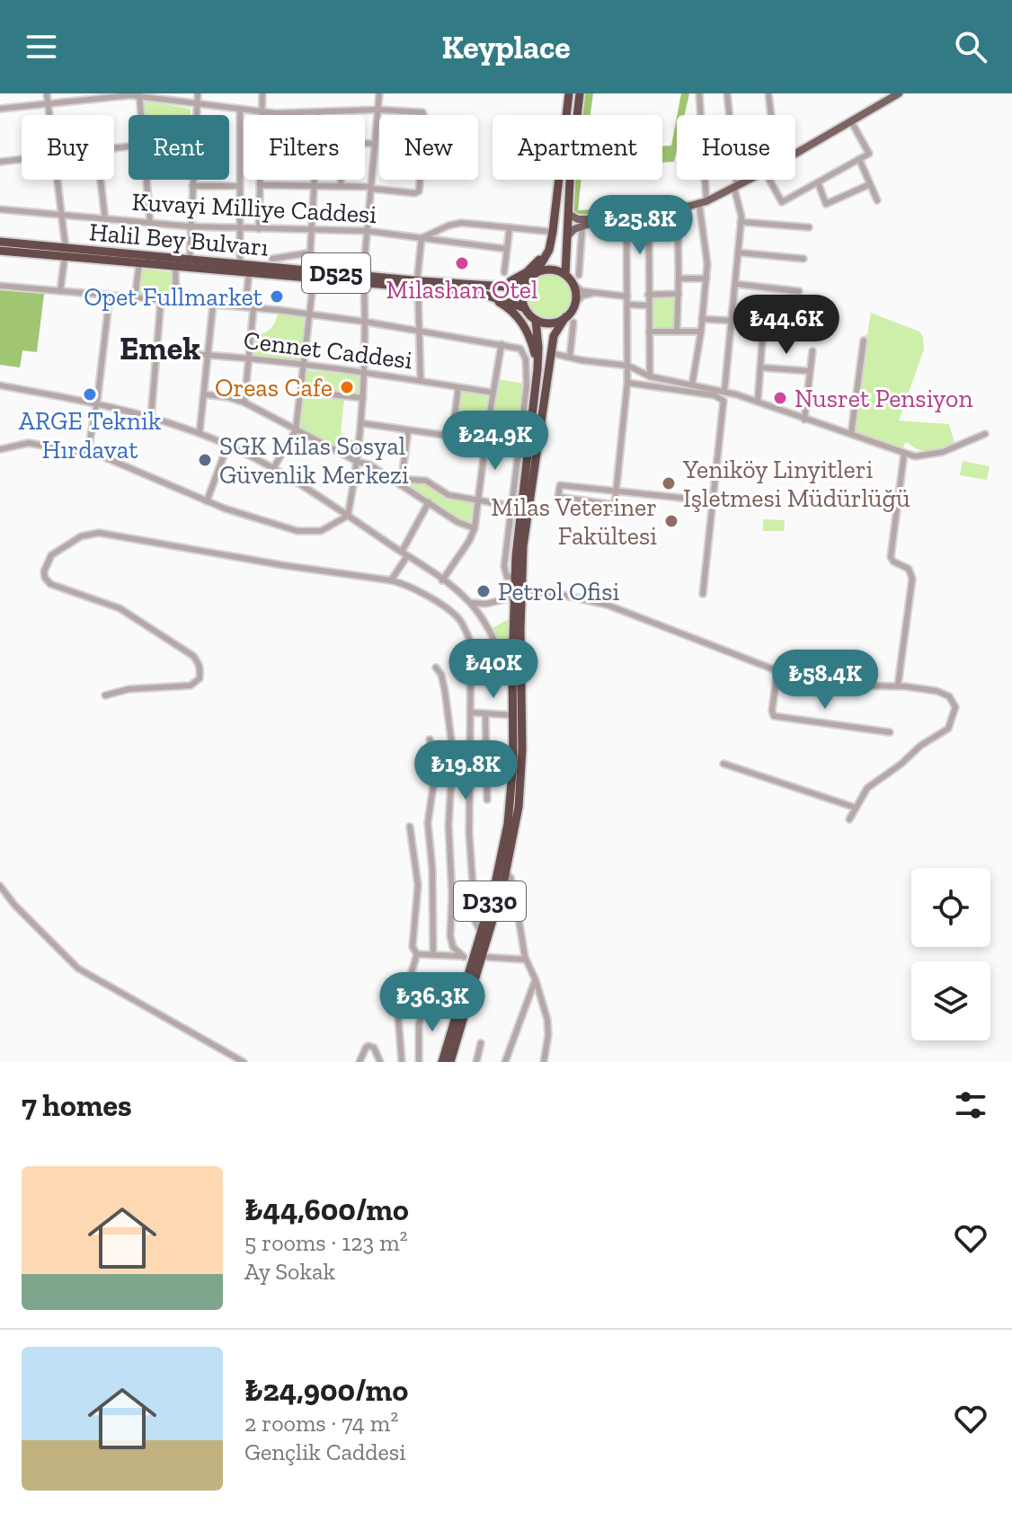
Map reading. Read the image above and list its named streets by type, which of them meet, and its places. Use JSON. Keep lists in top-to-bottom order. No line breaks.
{"streets":{"highway":["Halil Bey Bulvarı","D525","D330"],"street":["Kuvayi Milliye Caddesi","Cennet Caddesi"]},"crossings":[["Halil Bey Bulvarı","D525"],["D525","D330"]],"districts":["Emek"],"places":["Milashan Otel","Opet Fullmarket","Oreas Cafe","ARGE Teknik Hırdavat","Nusret Pensiyon","SGK Milas Sosyal Güvenlik Merkezi","Yeniköy Linyitleri Işletmesi Müdürlüğü","Milas Veteriner Fakültesi","Petrol Ofisi"],"page":{"header":"Keyplace","chip":["Buy","Rent","Filters","New","Apartment","House"],"price":["₺25.8K","₺44.6K","₺24.9K","₺40K","₺58.4K","₺19.8K","₺36.3K"],"heading":"7 homes","list":[{"name":"₺44,600/mo","note":"5 rooms · 123 m² · Ay Sokak"},{"name":"₺24,900/mo","note":"2 rooms · 74 m² · Gençlik Caddesi"}]}}
